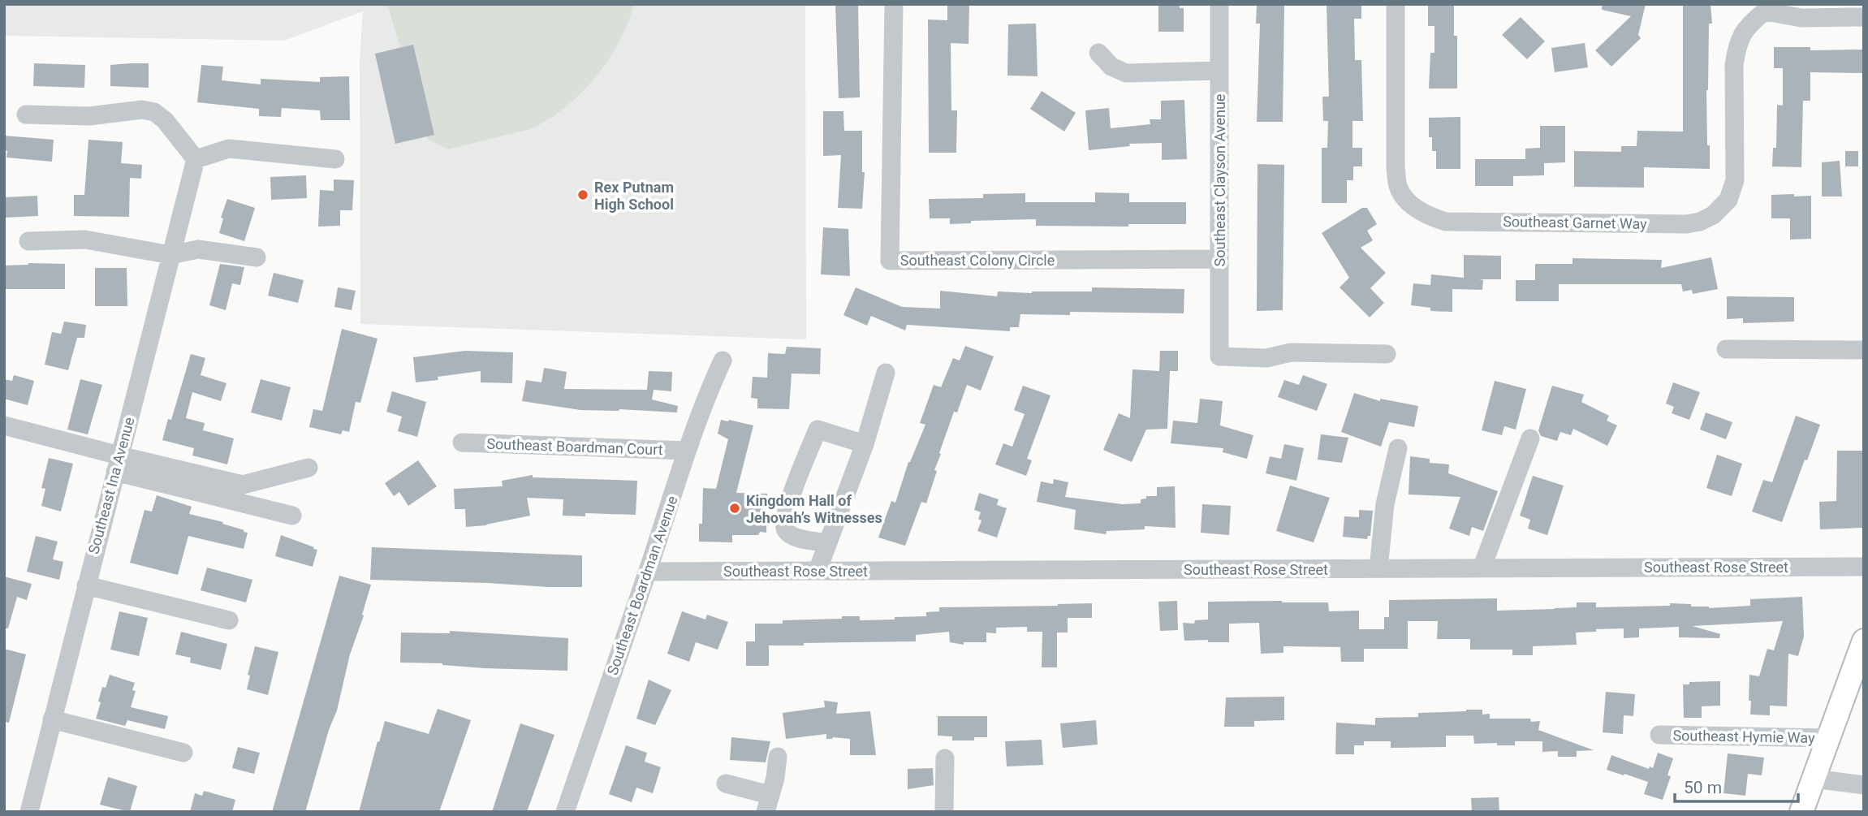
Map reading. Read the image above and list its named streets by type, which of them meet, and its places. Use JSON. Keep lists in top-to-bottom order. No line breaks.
{"streets":{"street":["Southeast Clayson Avenue","Southeast Garnet Way","Southeast Colony Circle","Southeast Boardman Court","Southeast Ina Avenue","Southeast Rose Street","Southeast Boardman Avenue","Southeast Hymie Way"]},"crossings":[["Southeast Clayson Avenue","Southeast Colony Circle"],["Southeast Boardman Court","Southeast Boardman Avenue"],["Southeast Rose Street","Southeast Boardman Avenue"]],"places":["Rex Putnam High School","Kingdom Hall of Jehovah’s Witnesses"],"scale_bar":"50 m"}
